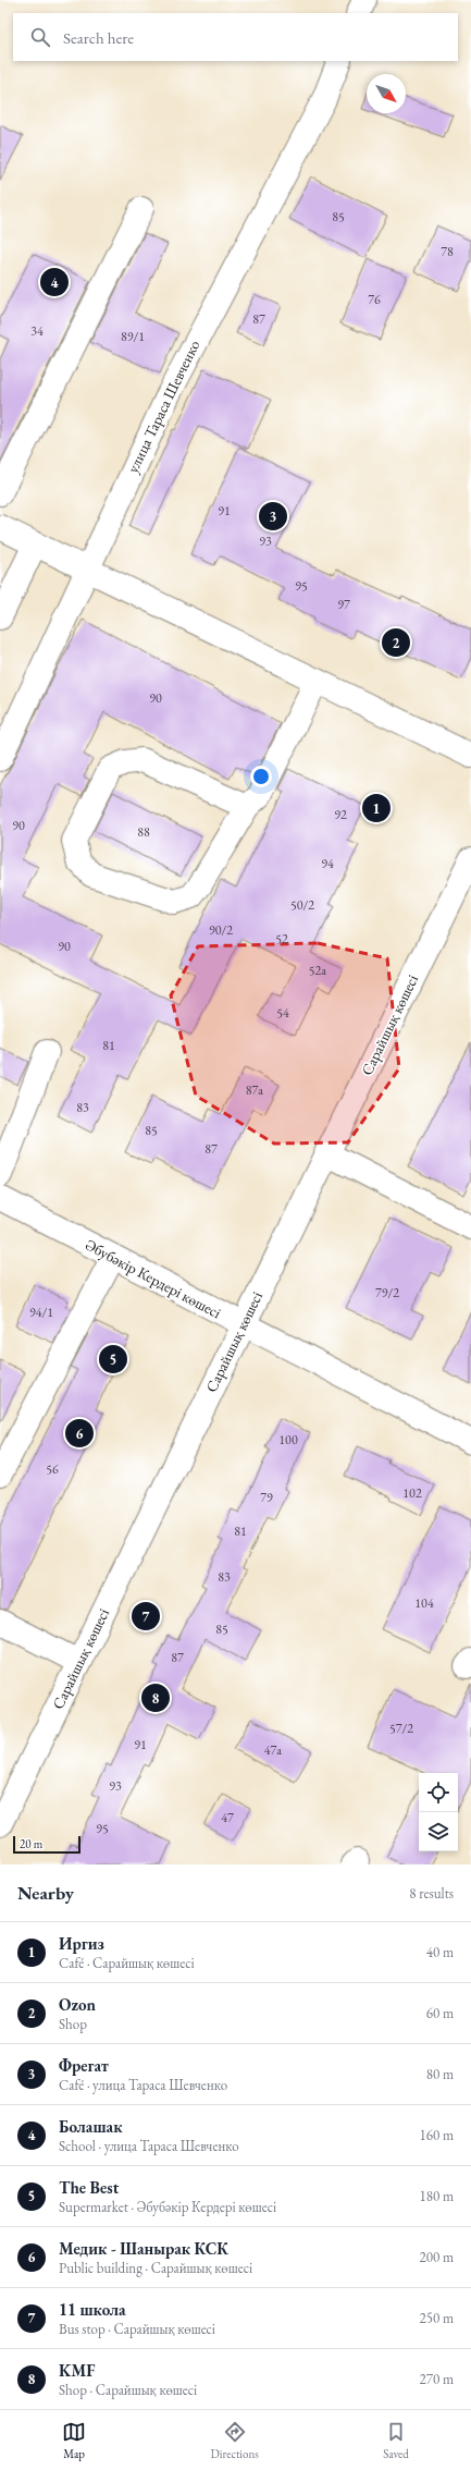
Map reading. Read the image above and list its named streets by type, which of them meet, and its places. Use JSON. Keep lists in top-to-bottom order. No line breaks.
{"streets":{"street":["улица Тараса Шевченко","Сарайшық көшесі","Әбубәкір Кердері көшесі"]},"crossings":[["Сарайшық көшесі","Әбубәкір Кердері көшесі"]],"house_numbers":["85","78","76","87","34","89/1","91","93","95","97","90","92","90","88","94","50/2","90/2","52","90","52а","54","81","87а","83","85","87","79/2","94/1","100","56","102","79","81","83","104","85","87","57/2","91","47а","93","47","95"],"scale_bar":"20 m","north":"bottom right","page":{"search":"Search here","pins":["4","3","2","1","5","6","7","8"],"scale":"20 m","heading":["Nearby","8 results"],"list":[{"mark":"1","name":"Иргиз","note":"Café · Сарайшық көшесі","value":"40 m"},{"mark":"2","name":"Ozon","note":"Shop","value":"60 m"},{"mark":"3","name":"Фрегат","note":"Café · улица Тараса Шевченко","value":"80 m"},{"mark":"4","name":"Болашак","note":"School · улица Тараса Шевченко","value":"160 m"},{"mark":"5","name":"The Best","note":"Supermarket · Әбубәкір Кердері көшесі","value":"180 m"},{"mark":"6","name":"Медик - Шанырак КСК","note":"Public building · Сарайшық көшесі","value":"200 m"},{"mark":"7","name":"11 школа","note":"Bus stop · Сарайшық көшесі","value":"250 m"},{"mark":"8","name":"KMF","note":"Shop · Сарайшық көшесі","value":"270 m"}],"nav":["Map","Directions","Saved"]}}
